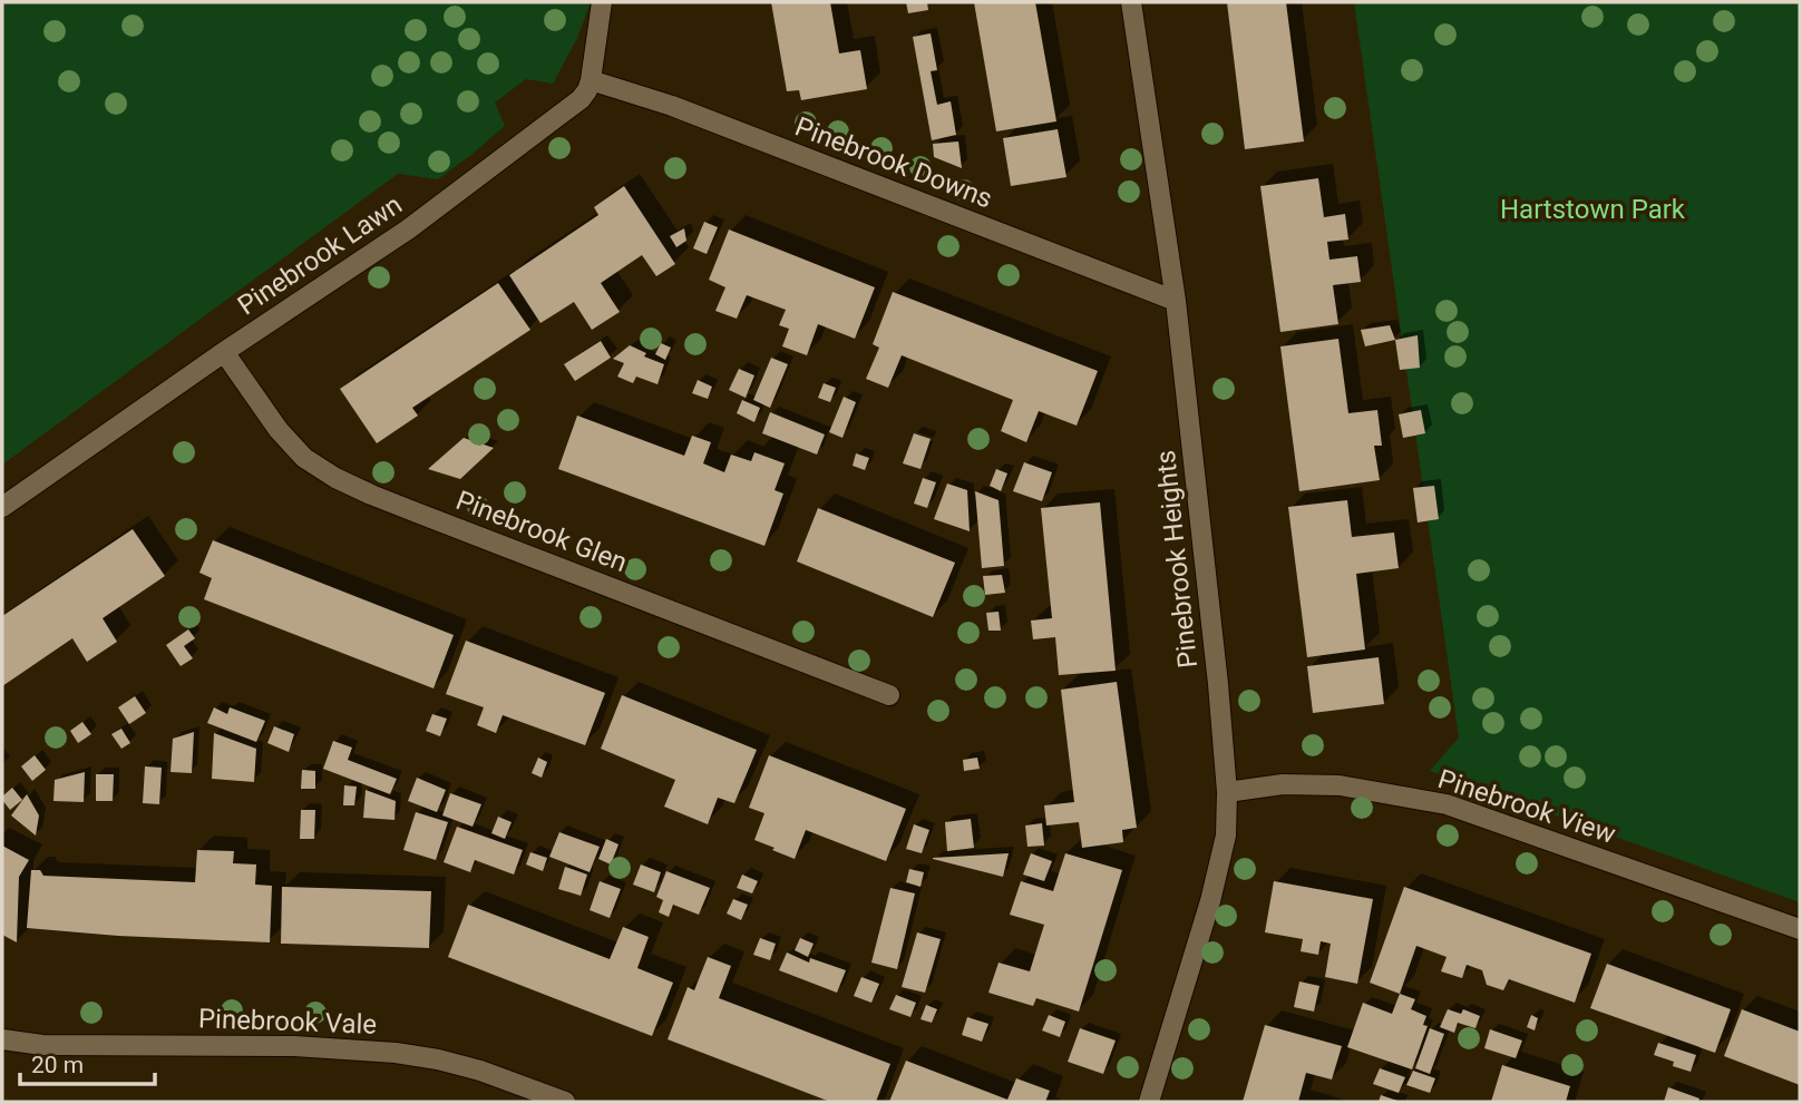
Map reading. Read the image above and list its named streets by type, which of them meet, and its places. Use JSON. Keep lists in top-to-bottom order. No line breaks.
{"streets":{"street":["Pinebrook Downs","Pinebrook Lawn","Pinebrook Glen","Pinebrook Heights","Pinebrook View","Pinebrook Vale"]},"crossings":[["Pinebrook Downs","Pinebrook Lawn"],["Pinebrook Downs","Pinebrook Heights"],["Pinebrook Lawn","Pinebrook Glen"],["Pinebrook Heights","Pinebrook View"]],"parks":["Hartstown Park"],"scale_bar":"20 m"}
